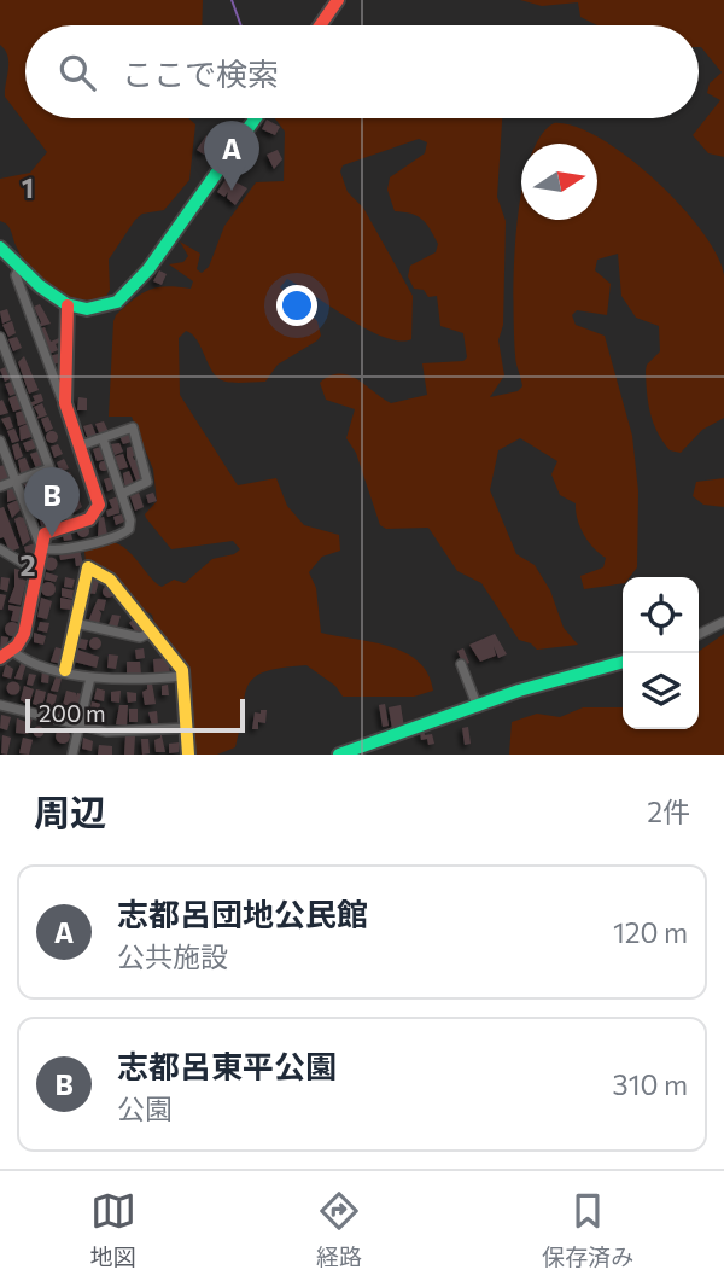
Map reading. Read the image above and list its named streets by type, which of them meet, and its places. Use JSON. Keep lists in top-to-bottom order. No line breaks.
{"scale_bar":"200 m","north":"right","page":{"search":"ここで検索","pins":["A","B"],"scale":"200 m","heading":["周辺","2件"],"list":[{"mark":"A","name":"志都呂団地公民館","note":"公共施設","value":"120 m"},{"mark":"B","name":"志都呂東平公園","note":"公園","value":"310 m"}],"nav":["地図","経路","保存済み"]},"grid":{"rows":["1","2"]}}
